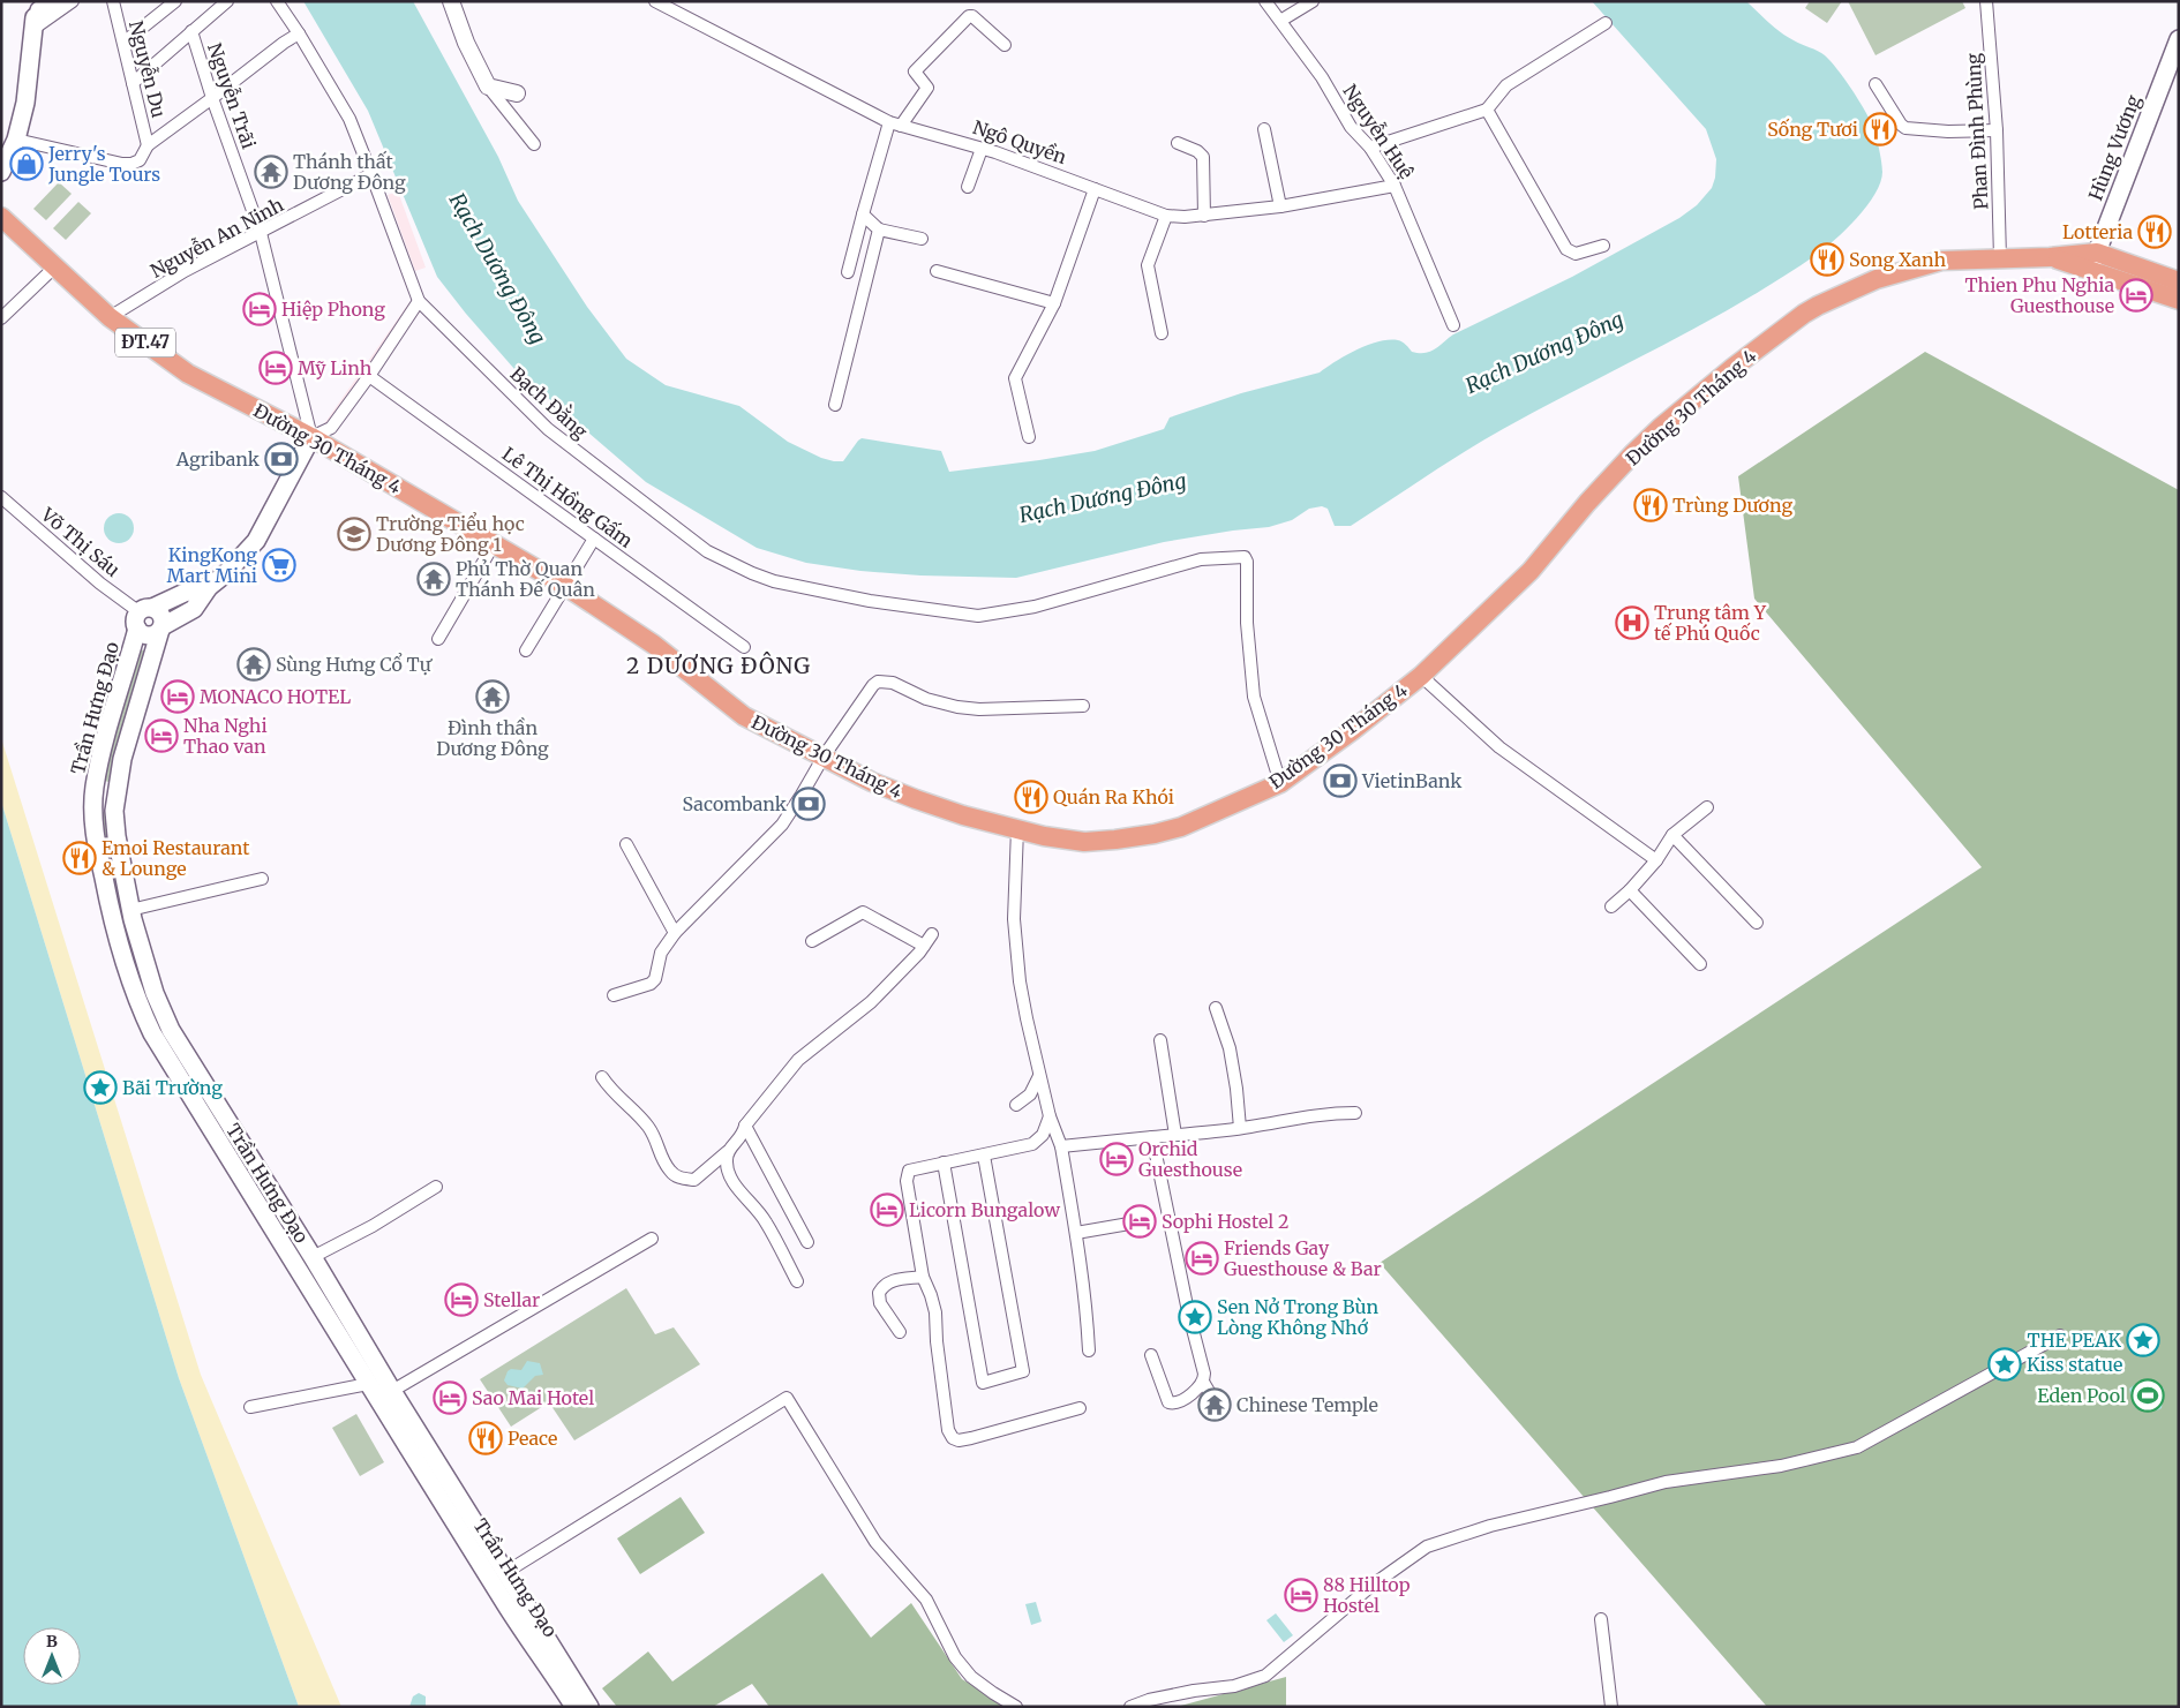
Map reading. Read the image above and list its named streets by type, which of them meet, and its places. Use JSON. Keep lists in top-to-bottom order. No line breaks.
{"streets":{"main road":["Hùng Vương","ĐT.47","Đường 30 Tháng 4","Trần Hưng Đạo"],"street":["Nguyễn Du","Nguyễn Trãi","Nguyễn Huệ","Phan Đình Phùng","Ngô Quyền","Nguyễn An Ninh","Bạch Đằng","Lê Thị Hồng Gấm","Võ Thị Sáu"]},"crossings":[["Nguyễn Trãi","Nguyễn An Ninh"],["Nguyễn Trãi","Đường 30 Tháng 4"],["Nguyễn Huệ","Ngô Quyền"],["Phan Đình Phùng","Đường 30 Tháng 4"],["Hùng Vương","Đường 30 Tháng 4"],["Nguyễn An Ninh","Bạch Đằng"],["Nguyễn An Ninh","Đường 30 Tháng 4"],["Bạch Đằng","Đường 30 Tháng 4"],["Võ Thị Sáu","Trần Hưng Đạo"]],"districts":["2 DƯƠNG ĐÔNG"],"water":["Rạch Dương Đông"],"places":{"restaurant":["Sống Tươi","Lotteria","Song Xanh","Trùng Dương","Quán Ra Khói","Emoi Restaurant & Lounge","Peace"],"shop":["Jerry's Jungle Tours"],"temple":["Thánh thất Dương Đông","Phủ Thờ Quan Thánh Đế Quân","Sùng Hưng Cổ Tự","Đình thần Dương Đông","Chinese Temple"],"hotel":["Thien Phu Nghia Guesthouse","Hiệp Phong","Mỹ Linh","MONACO HOTEL","Nha Nghi Thao van","Orchid Guesthouse","Licorn Bungalow","Sophi Hostel 2","Friends Gay Guesthouse & Bar","Stellar","Sao Mai Hotel","88 Hilltop Hostel"],"bank":["Agribank","VietinBank","Sacombank"],"school or university":["Trường Tiểu học Dương Đông 1"],"supermarket":["KingKong Mart Mini"],"hospital":["Trung tâm Y tế Phú Quốc"],"place":["Bãi Trường","Sen Nở Trong Bùn Lòng Không Nhớ","THE PEAK","Kiss statue"],"sports":["Eden Pool"]},"north":"top"}
